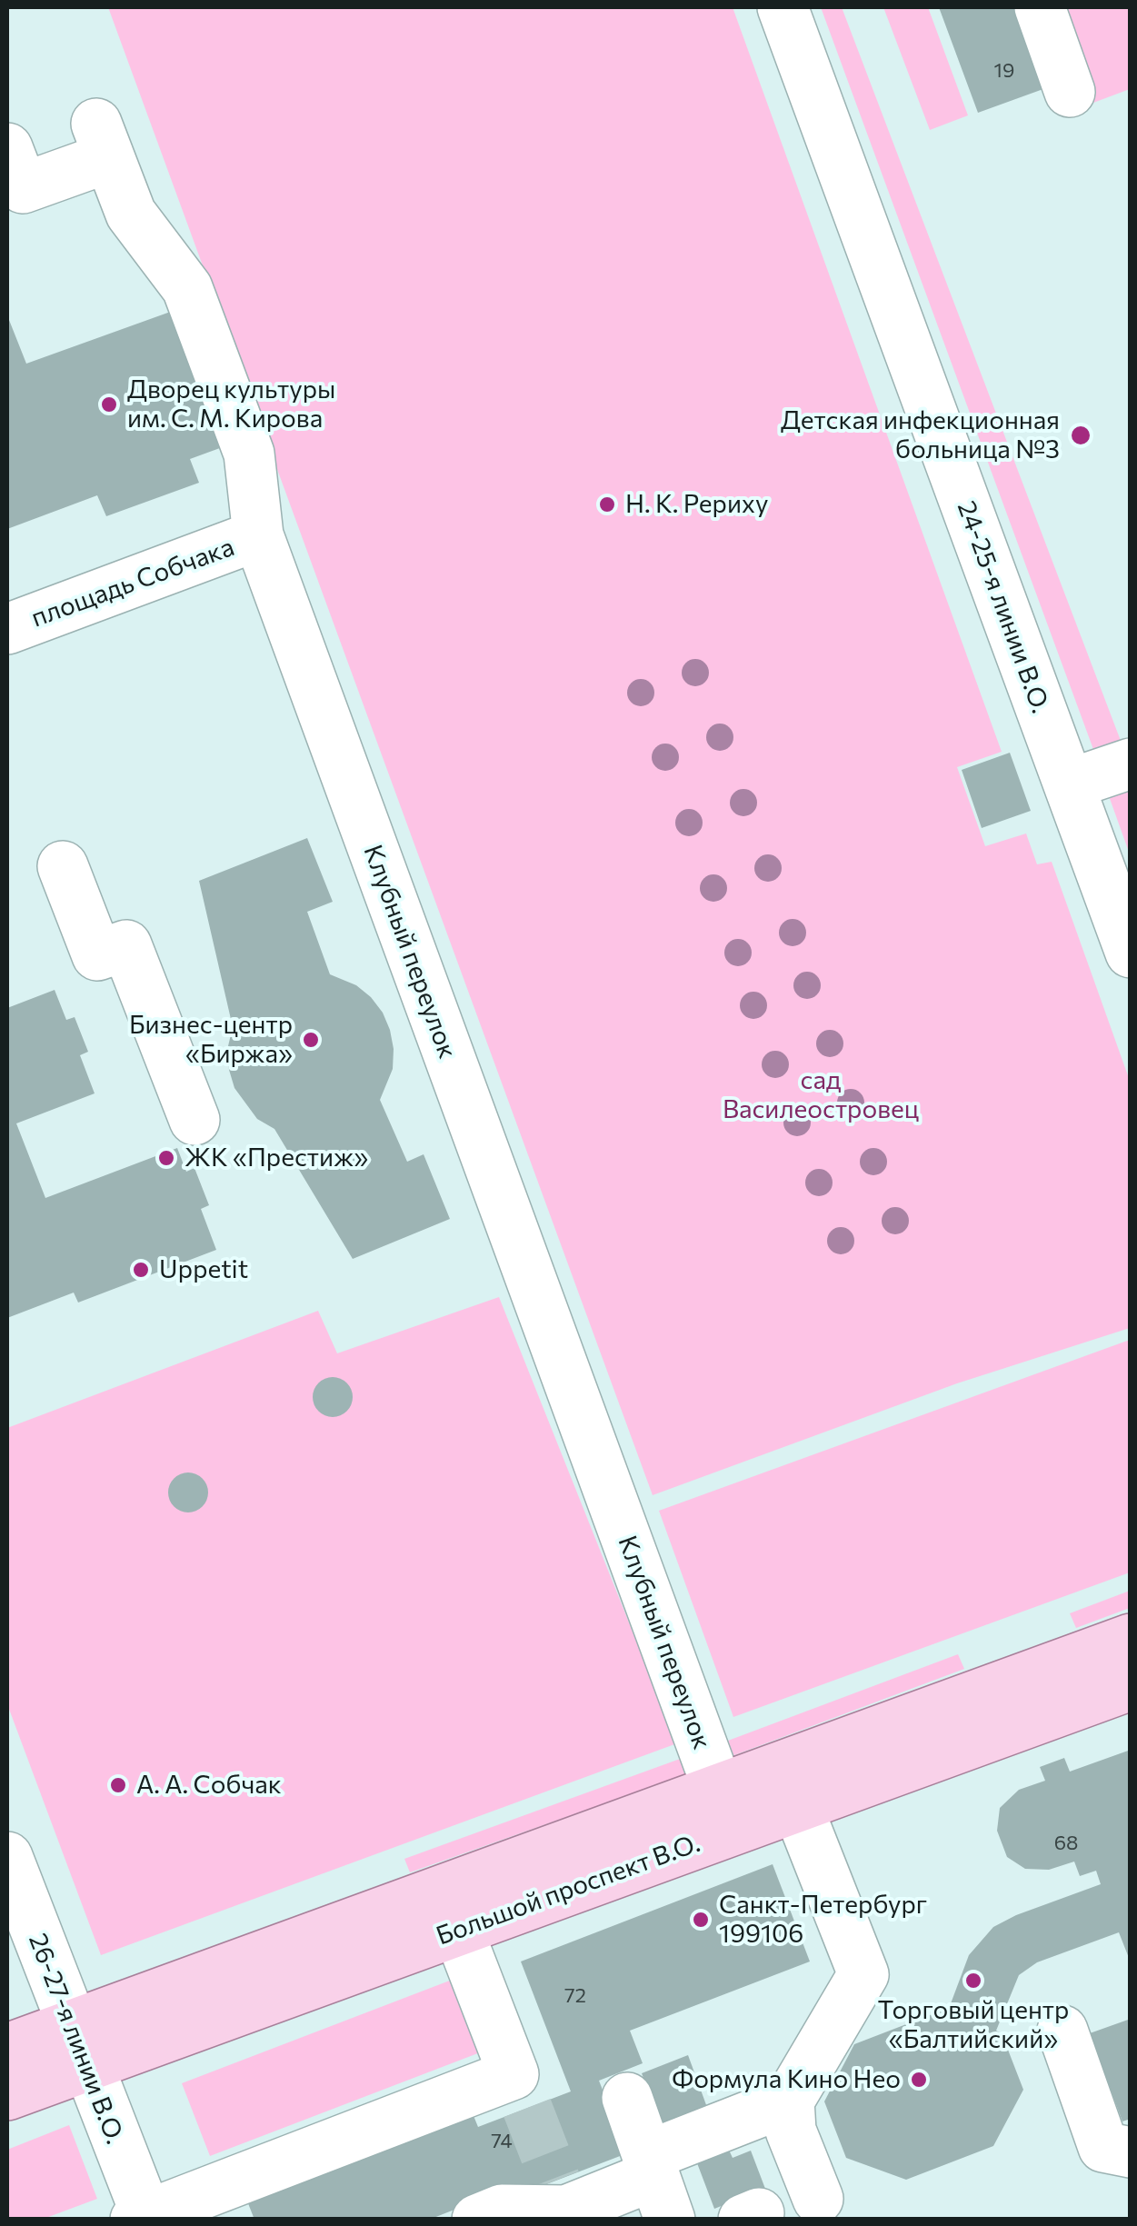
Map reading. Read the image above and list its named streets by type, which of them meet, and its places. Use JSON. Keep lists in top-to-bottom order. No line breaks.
{"streets":{"main road":["Большой проспект В.О."],"street":["площадь Собчака","24-25-я линии В.О.","Клубный переулок","26-27-я линии В.О."]},"crossings":[["площадь Собчака","Клубный переулок"],["Клубный переулок","Большой проспект В.О."],["Большой проспект В.О.","26-27-я линии В.О."]],"parks":["сад Василеостровец"],"places":["Дворец культуры им. С. М. Кирова","Детская инфекционная больница №3","Н. К. Рериху","Бизнес-центр «Биржа»","ЖК «Престиж»","Uppetit","А. А. Собчак","Санкт-Петербург 199106","Торговый центр «Балтийский»","Формула Кино Нео"],"house_numbers":["19","68","72","74"]}
